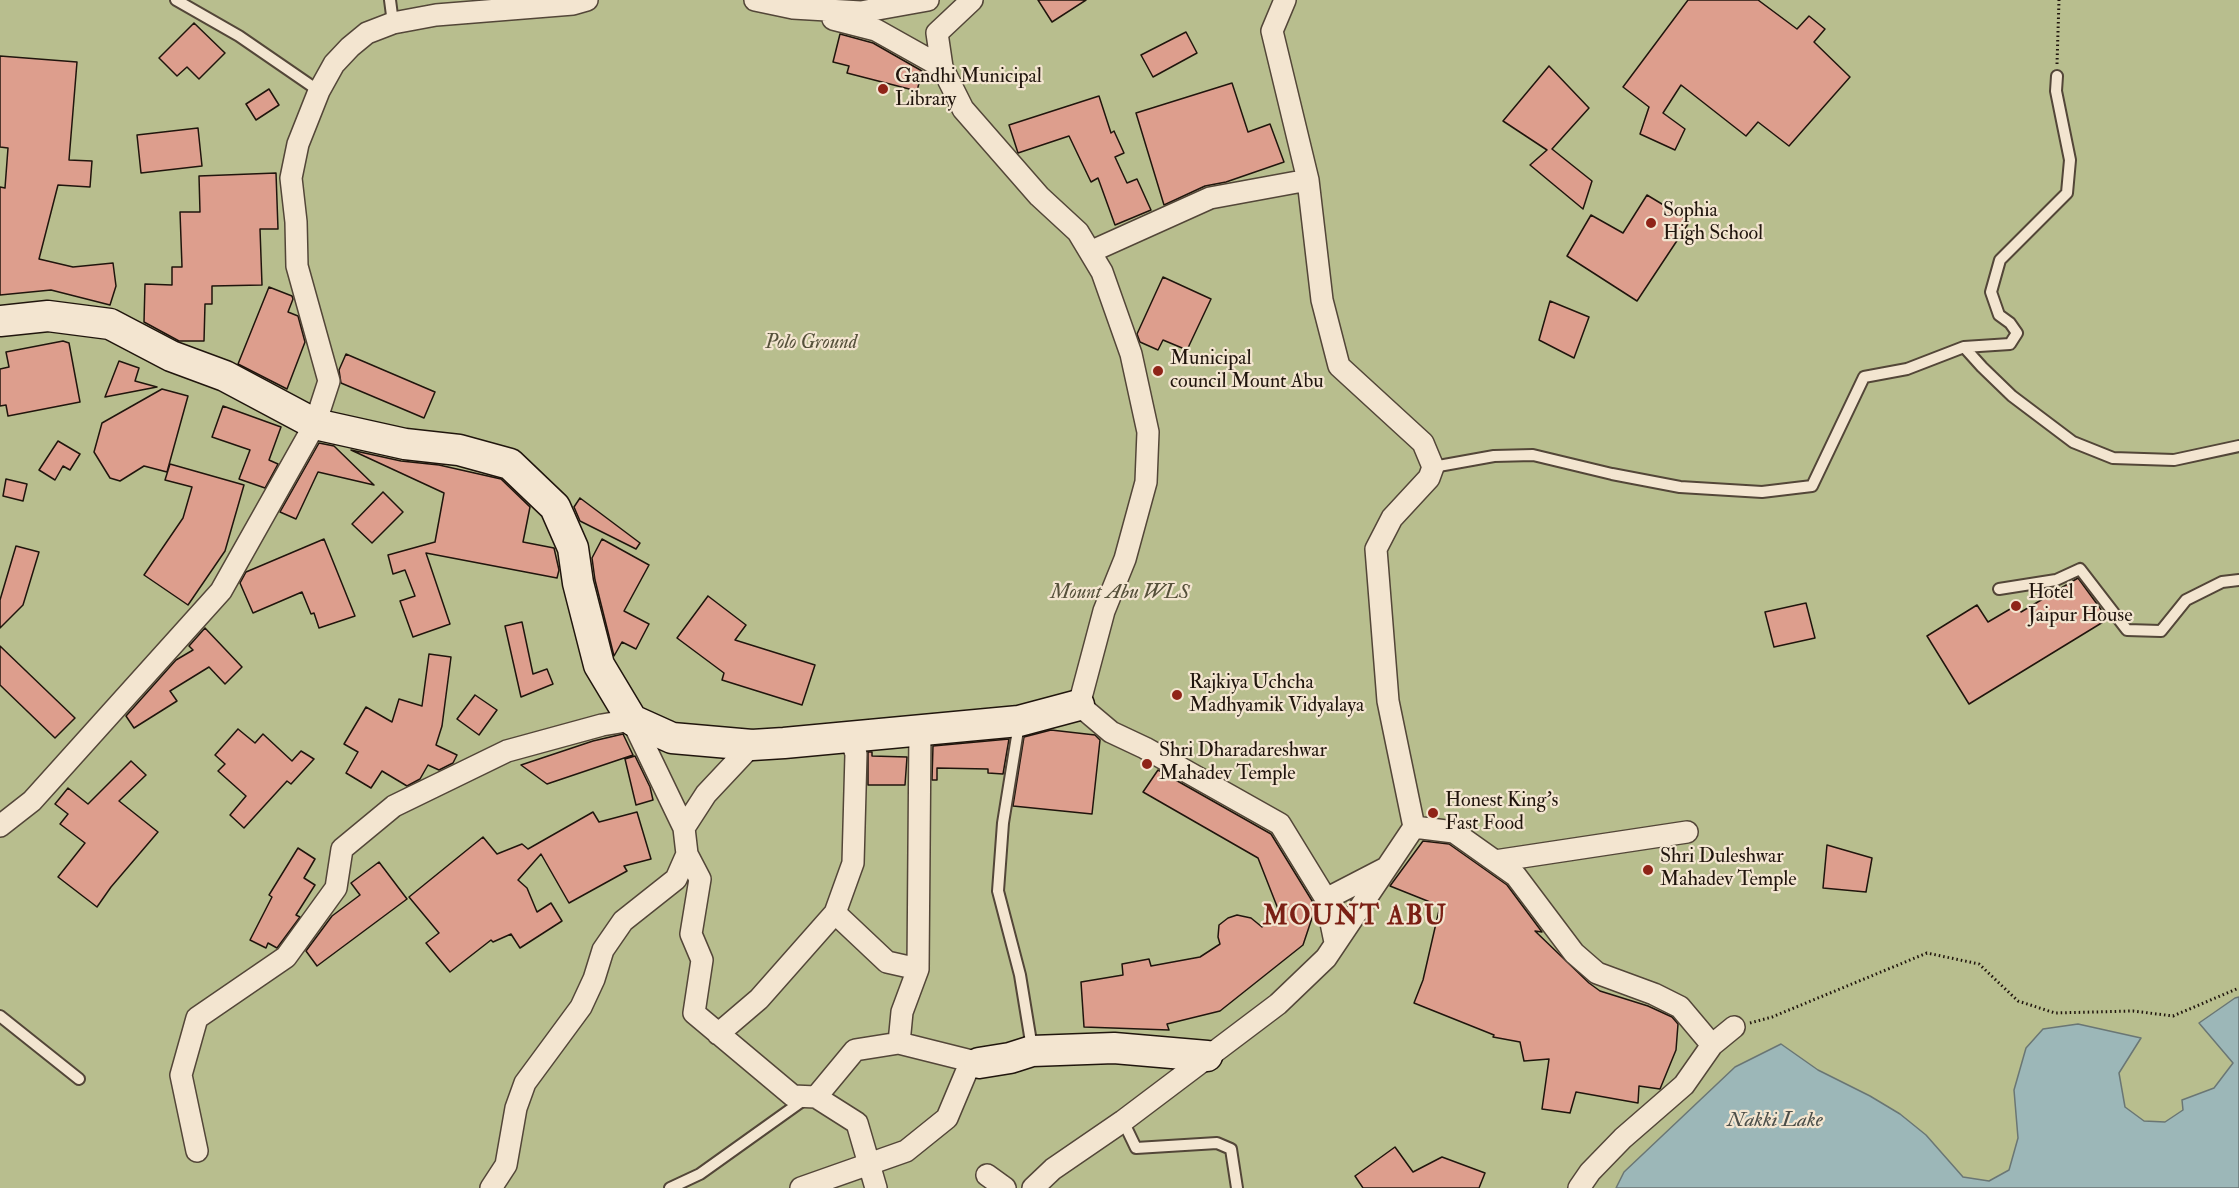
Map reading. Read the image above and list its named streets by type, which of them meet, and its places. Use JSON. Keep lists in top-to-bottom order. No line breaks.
{"districts":["MOUNT ABU"],"water":["Nakki Lake"],"parks":["Polo Ground","Mount Abu WLS"],"places":["Gandhi Municipal Library","Sophia High School","Municipal council Mount Abu","Hotel Jaipur House","Rajkiya Uchcha Madhyamik Vidyalaya","Shri Dharadareshwar Mahadev Temple","Honest King's Fast Food","Shri Duleshwar Mahadev Temple"]}
